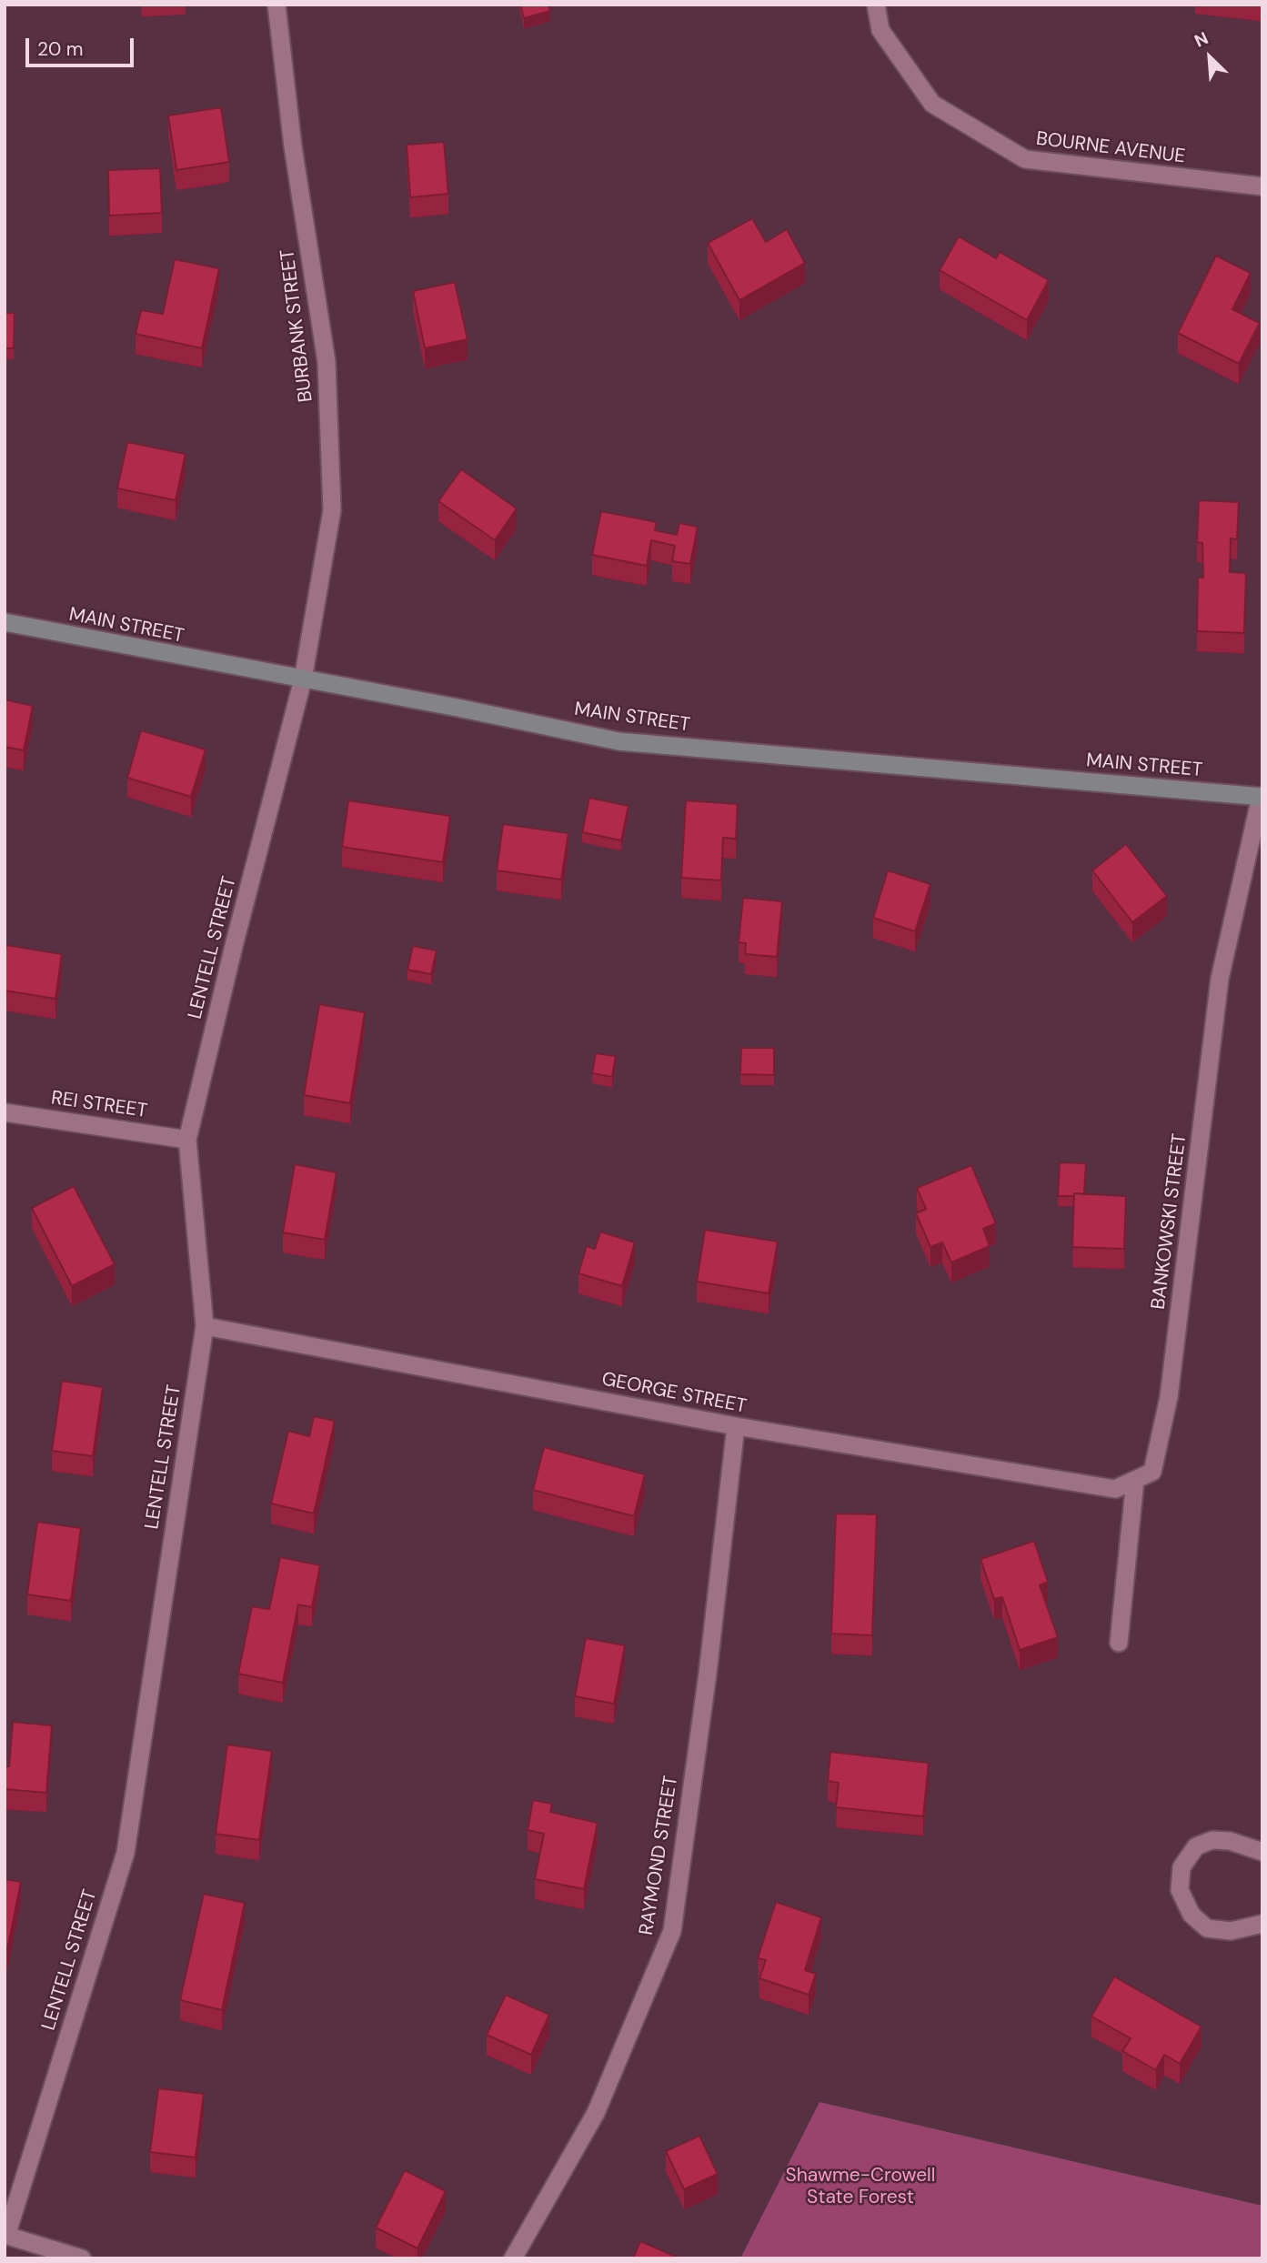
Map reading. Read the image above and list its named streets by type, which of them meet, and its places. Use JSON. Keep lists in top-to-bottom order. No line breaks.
{"streets":{"main road":["MAIN STREET"],"street":["BOURNE AVENUE","BURBANK STREET","LENTELL STREET","REI STREET","BANKOWSKI STREET","GEORGE STREET","RAYMOND STREET"]},"crossings":[["BURBANK STREET","MAIN STREET"],["BURBANK STREET","LENTELL STREET"],["MAIN STREET","LENTELL STREET"],["MAIN STREET","BANKOWSKI STREET"],["LENTELL STREET","REI STREET"],["LENTELL STREET","GEORGE STREET"],["BANKOWSKI STREET","GEORGE STREET"],["GEORGE STREET","RAYMOND STREET"]],"parks":["Shawme-Crowell State Forest"],"scale_bar":"20 m","north":"top left"}
